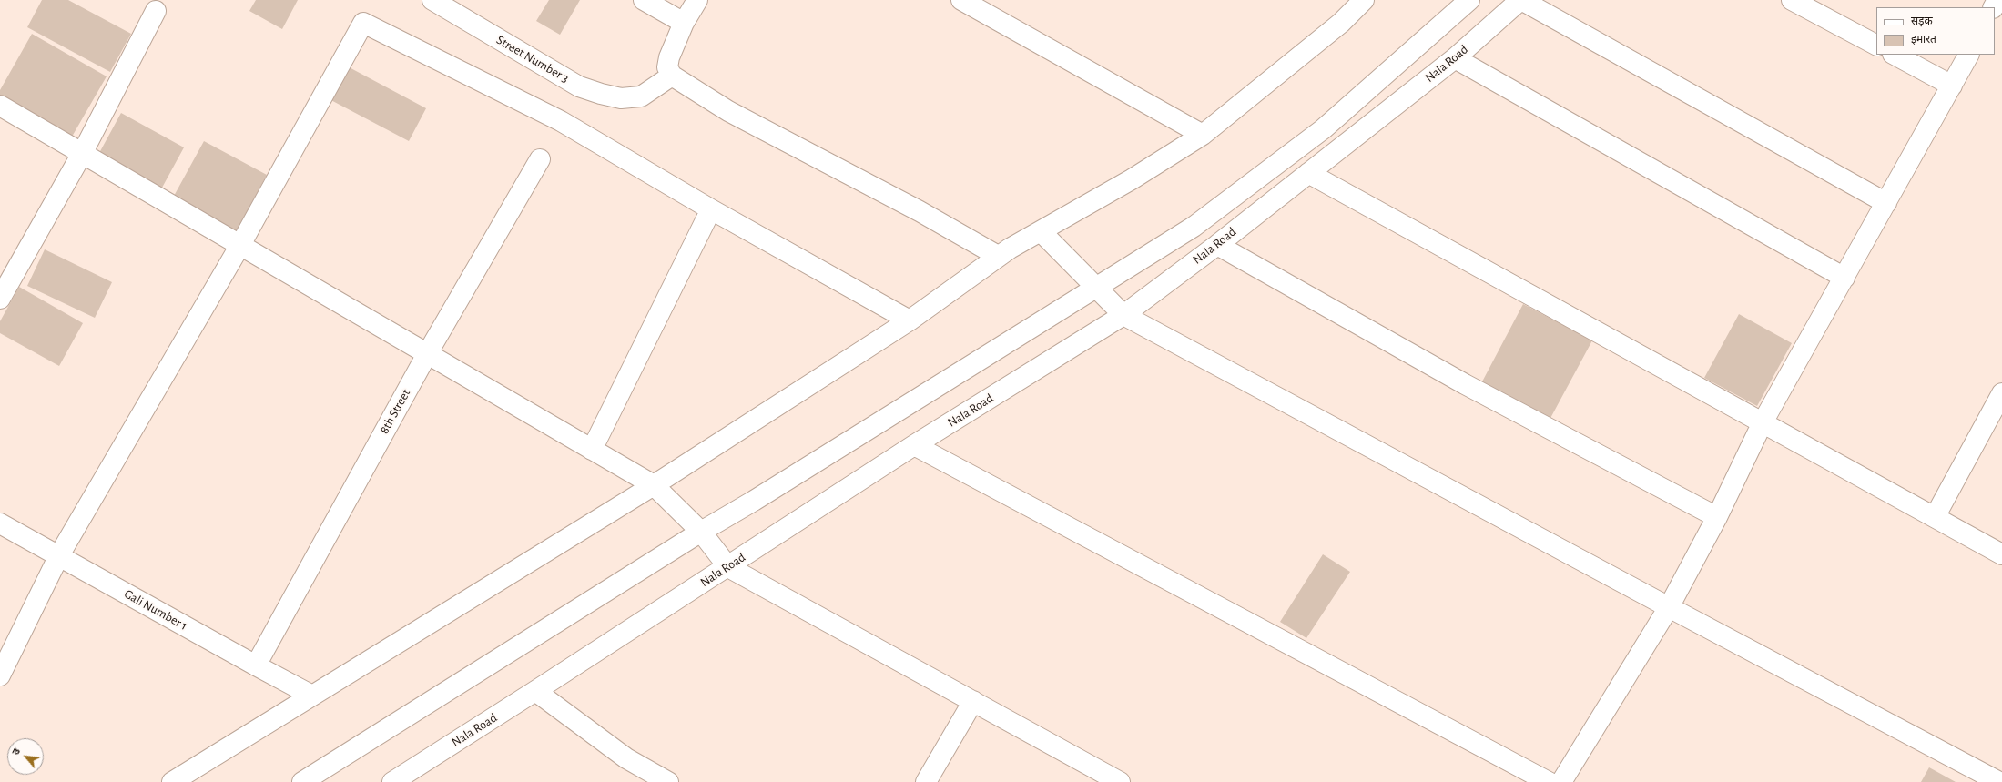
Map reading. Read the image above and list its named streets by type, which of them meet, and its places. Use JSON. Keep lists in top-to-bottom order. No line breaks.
{"streets":{"street":["Street Number 3","Nala Road","8th Street","Gali Number 1"]},"crossings":[["8th Street","Gali Number 1"]],"legend":["सड़क","इमारत"],"north":"top left"}
